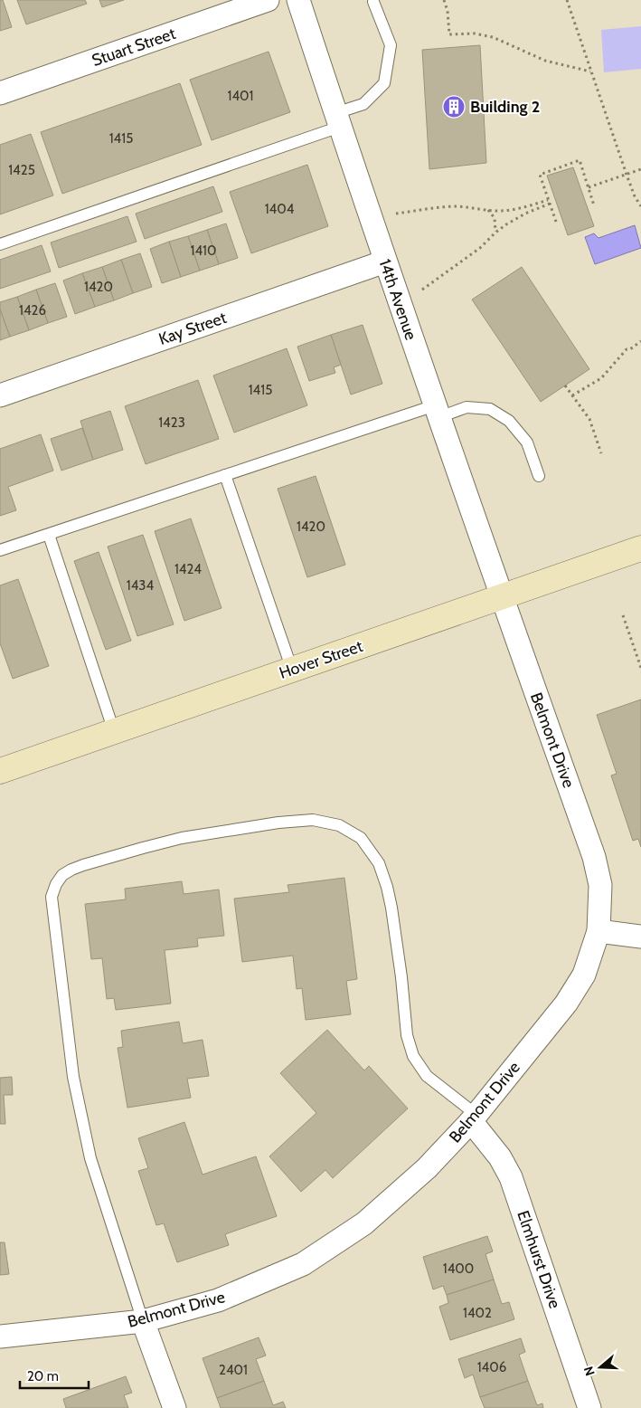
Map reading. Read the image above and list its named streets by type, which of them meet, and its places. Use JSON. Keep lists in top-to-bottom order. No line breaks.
{"streets":{"main road":["Hover Street"],"street":["Stuart Street","14th Avenue","Kay Street","Belmont Drive","Elmhurst Drive"]},"crossings":[["14th Avenue","Kay Street"],["14th Avenue","Hover Street"],["14th Avenue","Belmont Drive"],["Hover Street","Belmont Drive"],["Belmont Drive","Elmhurst Drive"]],"places":{"building":["Building 2"]},"house_numbers":["1401","1415","1425","1404","1410","1420","1426","1415","1423","1420","1424","1434","1400","1402","1406","2401"],"scale_bar":"20 m","north":"left"}
